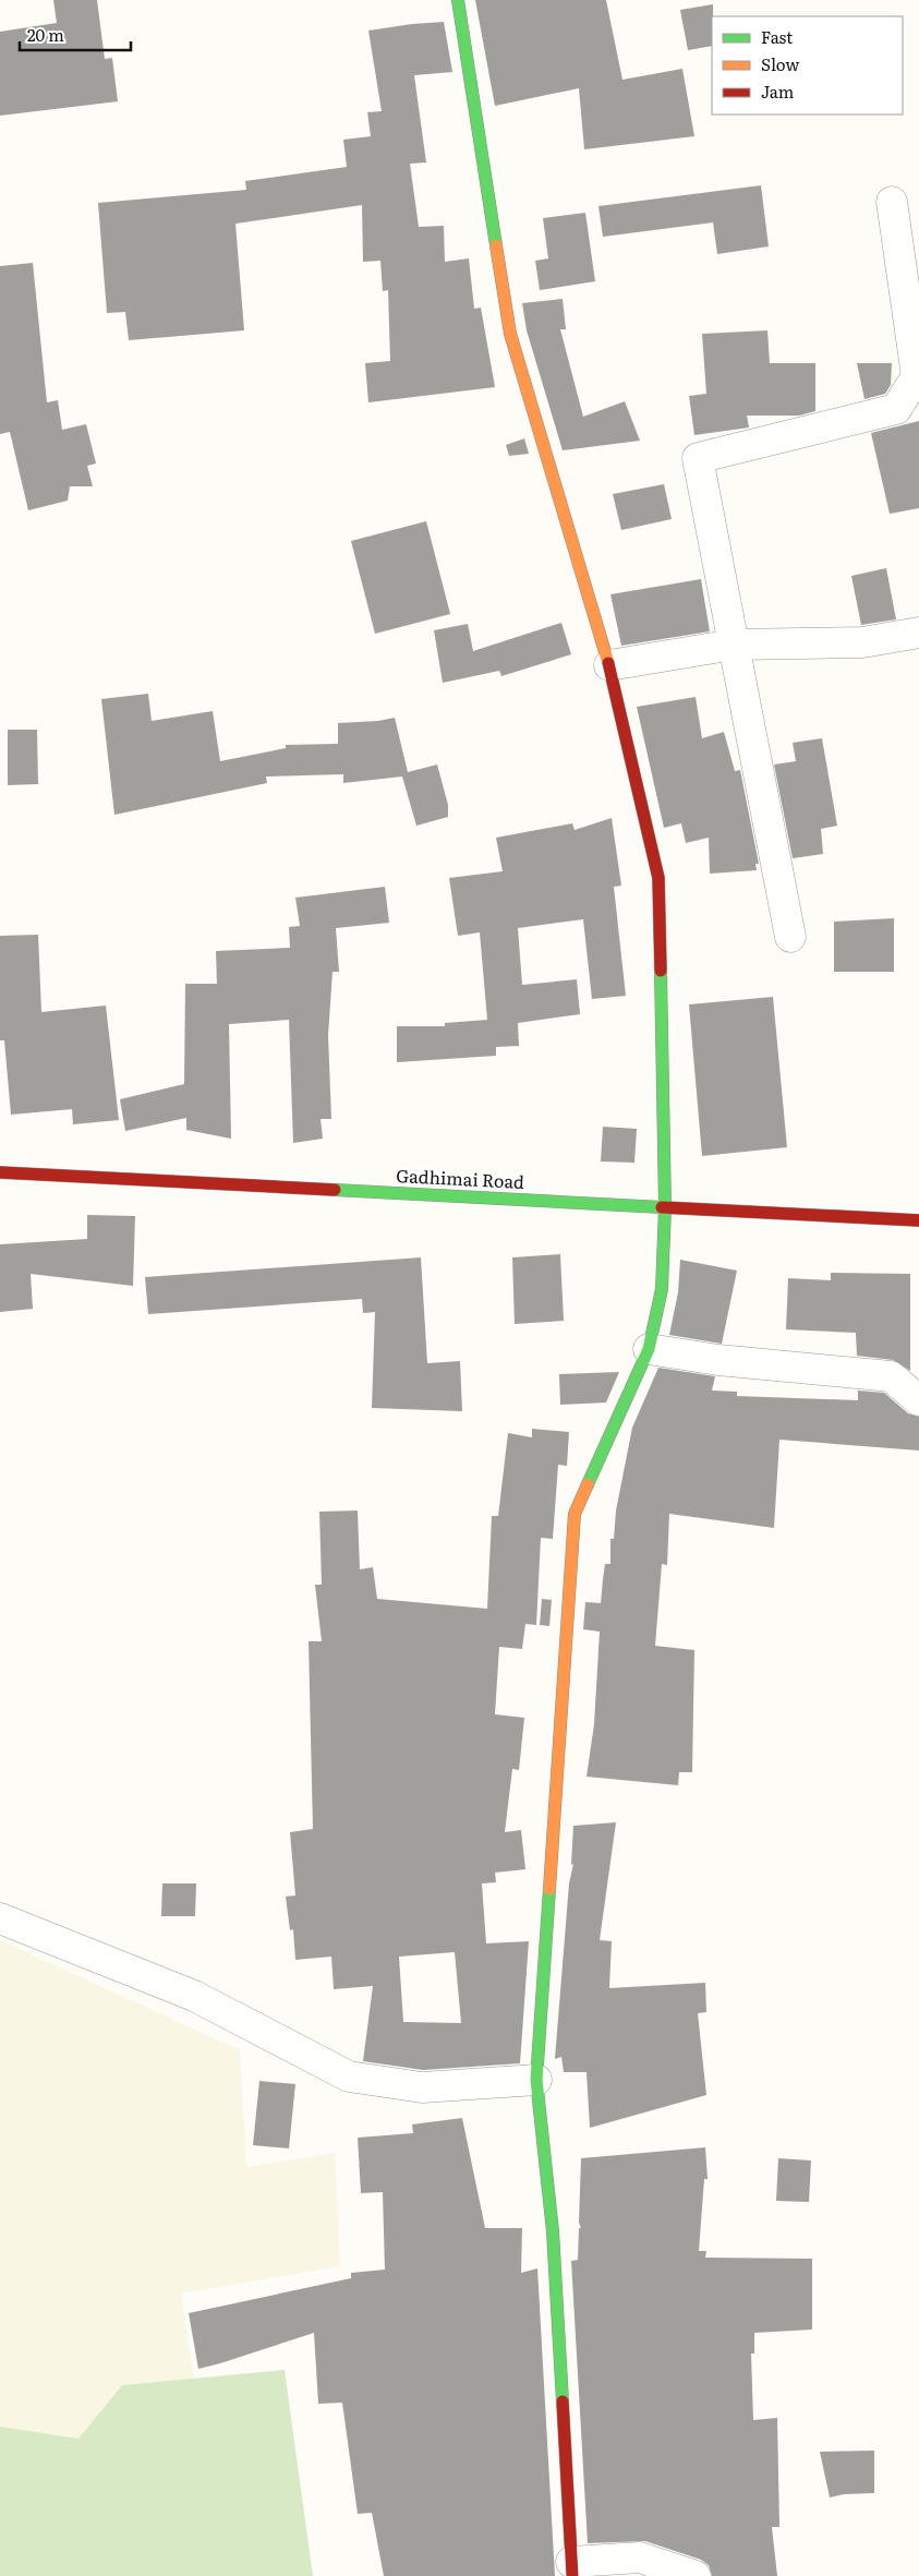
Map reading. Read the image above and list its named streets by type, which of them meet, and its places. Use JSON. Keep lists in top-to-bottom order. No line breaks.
{"streets":{"street":["Gadhimai Road"]},"legend":["Fast","Slow","Jam"],"scale_bar":"20 m"}
